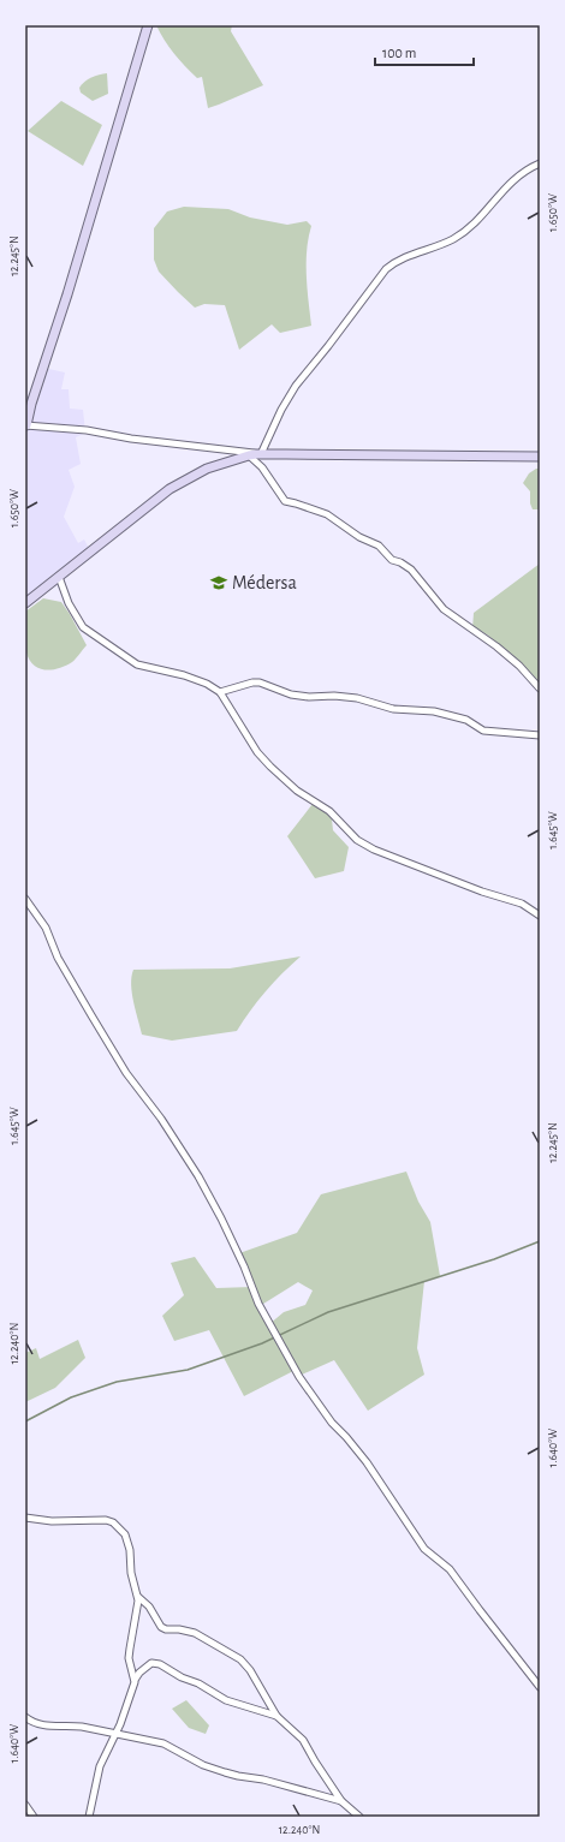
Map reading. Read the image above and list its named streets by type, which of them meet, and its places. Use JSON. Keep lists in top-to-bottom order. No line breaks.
{"places":{"school or university":["Médersa"]},"scale_bar":"100 m","coordinates":["1.650°W","12.245°N","1.645°W","12.240°N","1.640°W"]}
